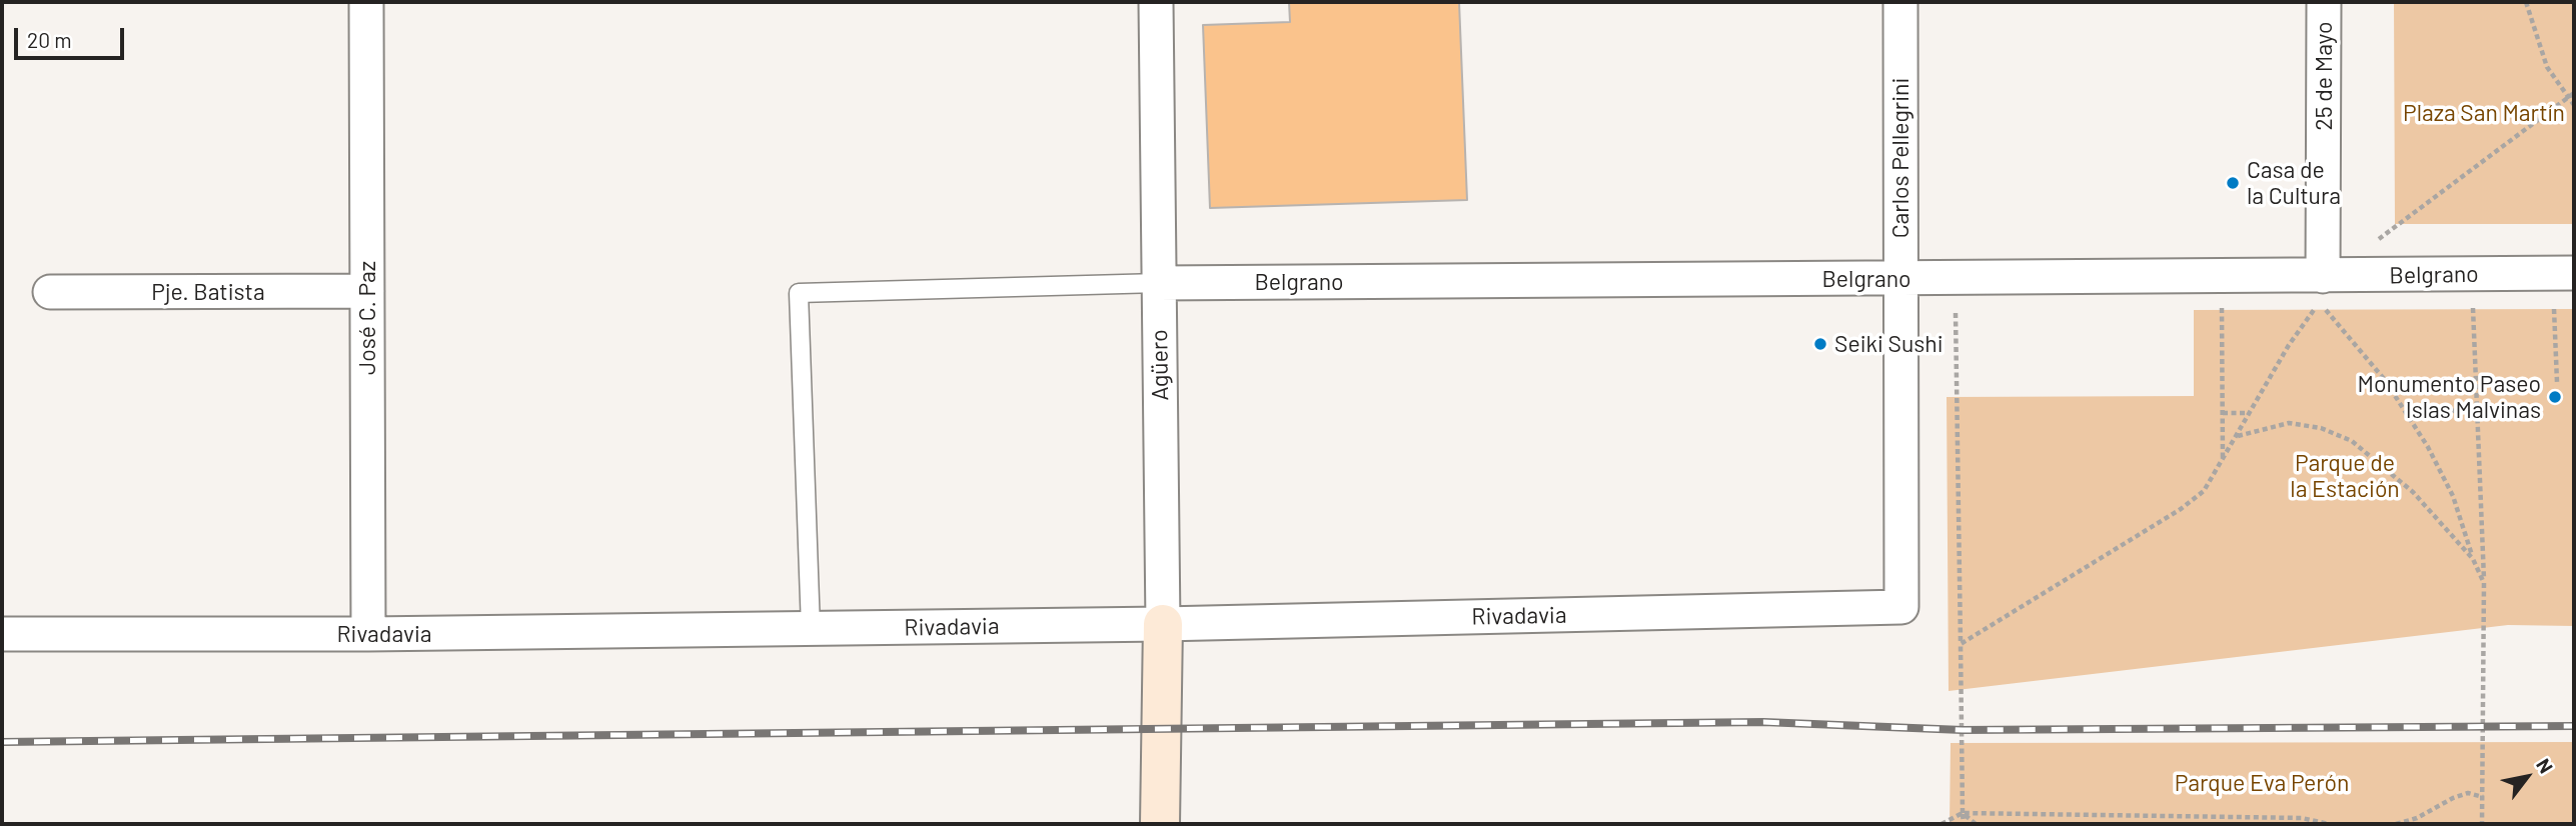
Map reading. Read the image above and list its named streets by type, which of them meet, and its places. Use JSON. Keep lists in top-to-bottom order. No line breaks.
{"streets":{"street":["25 de Mayo","Carlos Pellegrini","Belgrano","Pje. Batista","José C. Paz","Agüero","Rivadavia"]},"crossings":[["25 de Mayo","Belgrano"],["Carlos Pellegrini","Belgrano"],["Carlos Pellegrini","Rivadavia"],["Belgrano","Agüero"],["Pje. Batista","José C. Paz"],["José C. Paz","Rivadavia"],["Agüero","Rivadavia"]],"parks":["Plaza San Martín","Parque de la Estación","Parque Eva Perón"],"places":["Casa de la Cultura","Seiki Sushi","Monumento Paseo Islas Malvinas"],"scale_bar":"20 m","north":"top right"}
